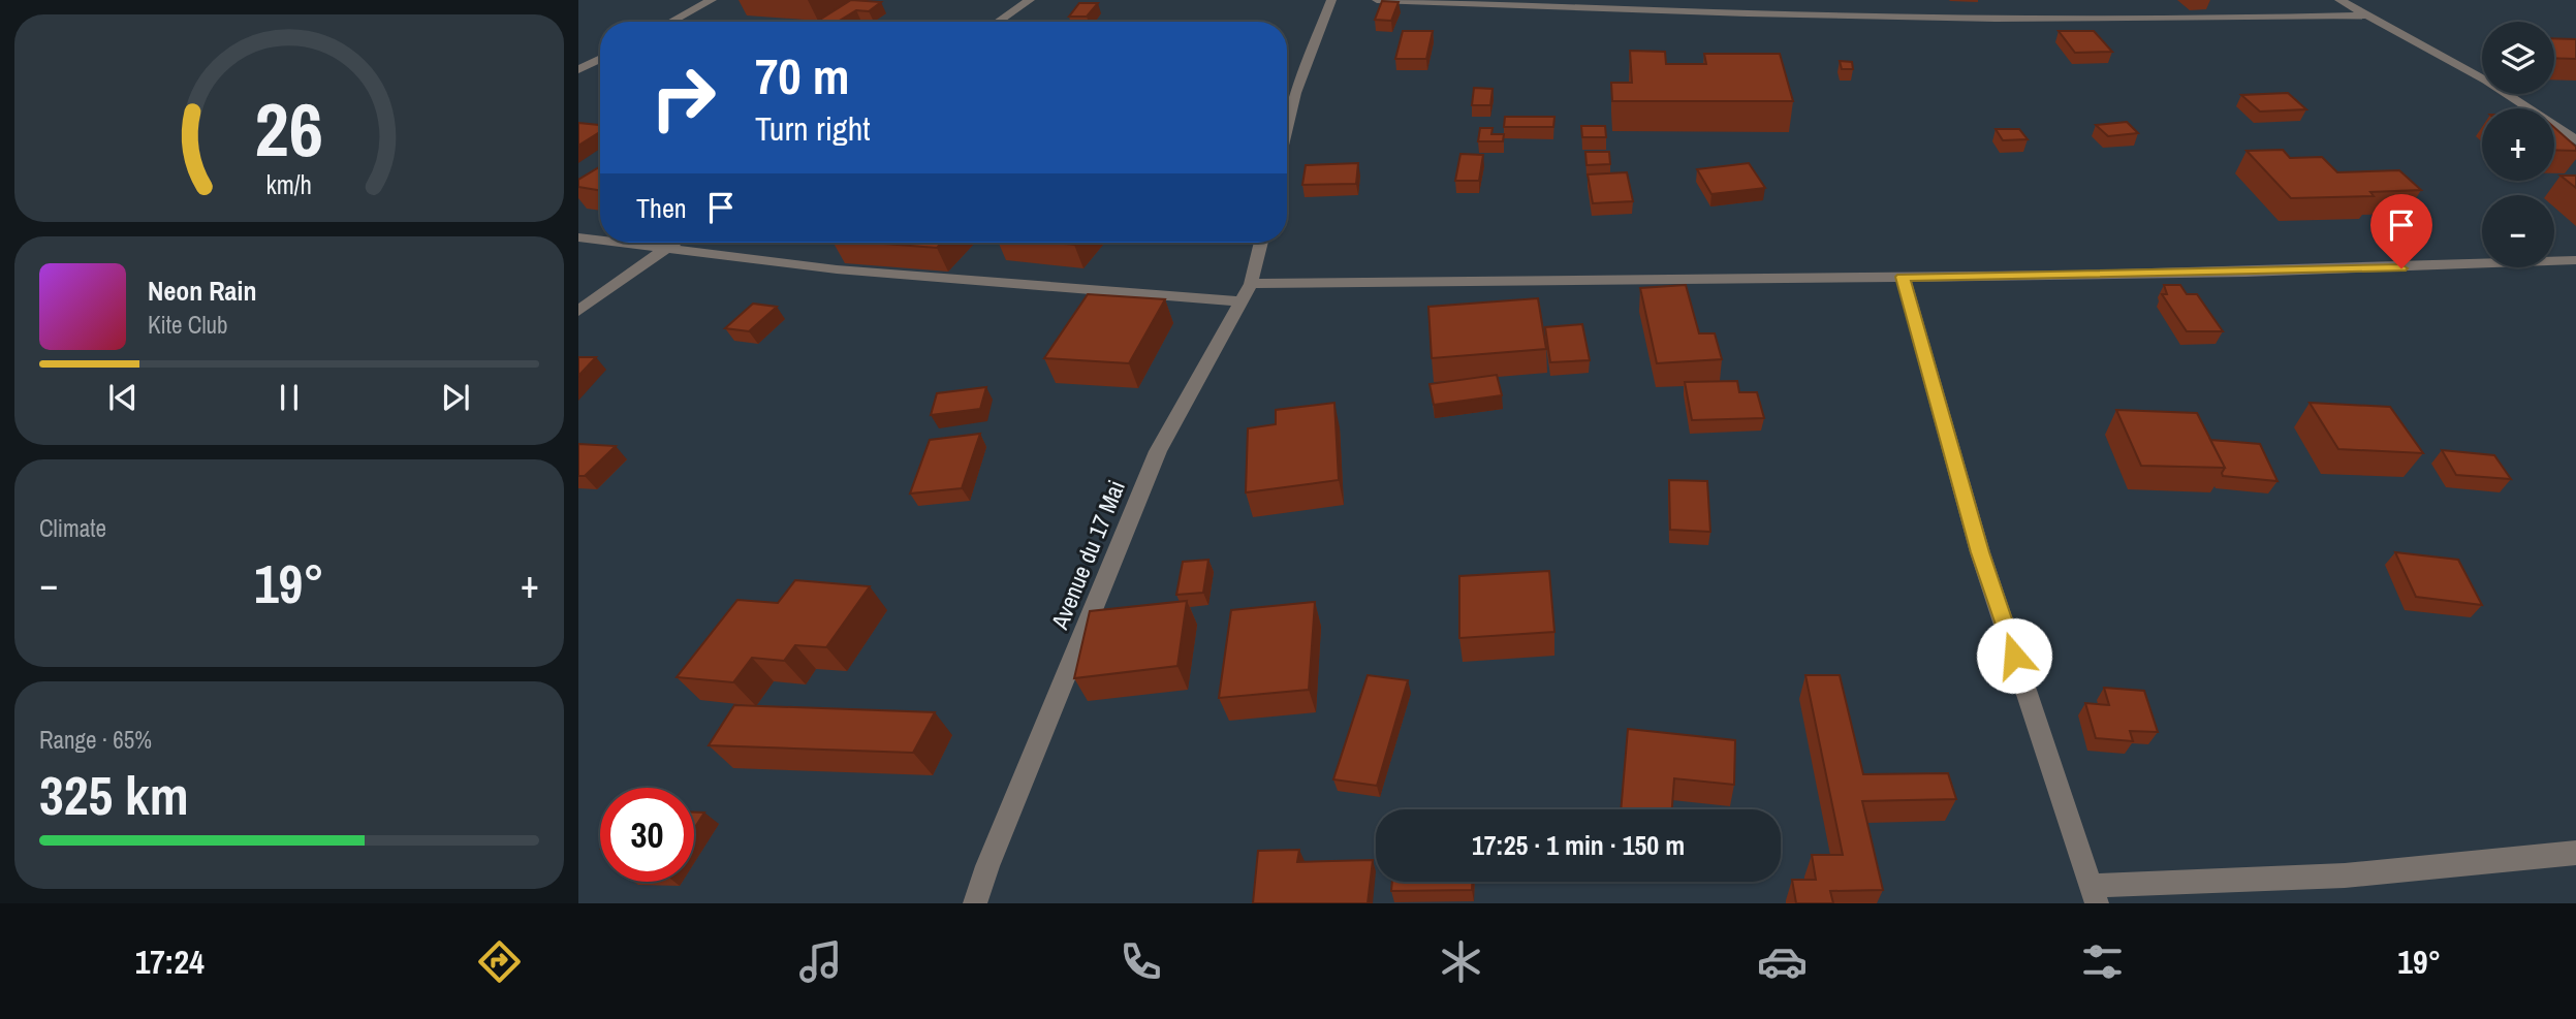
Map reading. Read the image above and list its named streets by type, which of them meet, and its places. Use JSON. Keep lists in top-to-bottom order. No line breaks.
{"streets":{"street":["Avenue du 17 Mai"]},"page":{"map_buttons":["+","−"],"turn":["70 m","Turn right"],"then":"Then","song":["Neon Rain","Kite Club"],"tile":["Climate",["Range · 65%","325 km"]],"heat":["−","19°","+"],"limit":"30","trip":"17:25 · 1 min · 150 m","tabs":["17:24","19°"],"gauge":["26","km/h"]}}
